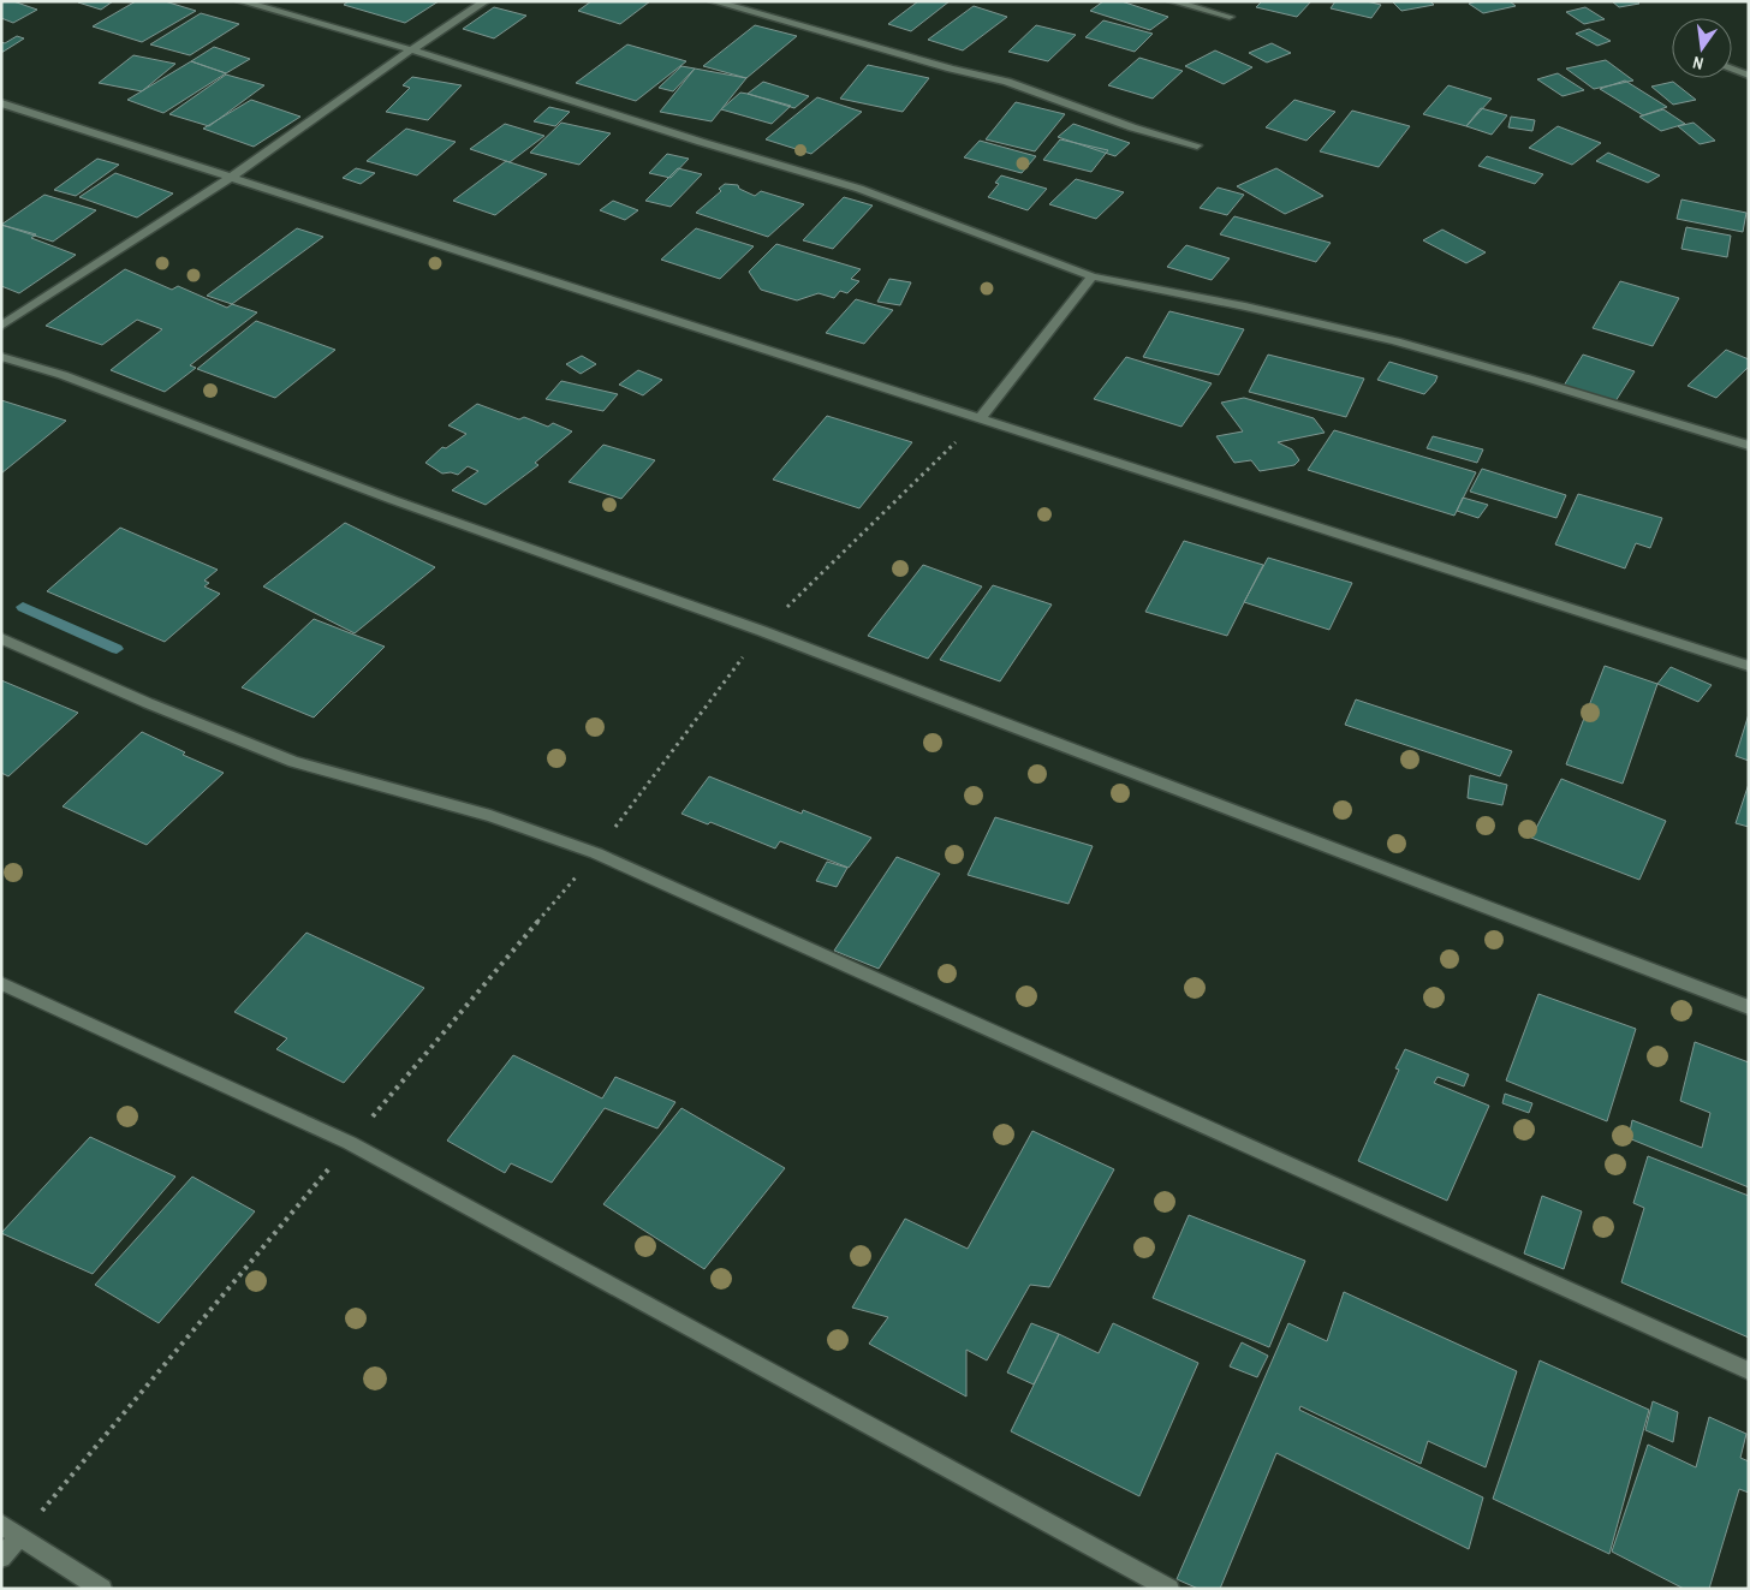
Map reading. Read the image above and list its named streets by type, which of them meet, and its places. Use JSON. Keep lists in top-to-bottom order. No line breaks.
{"north":"bottom"}
